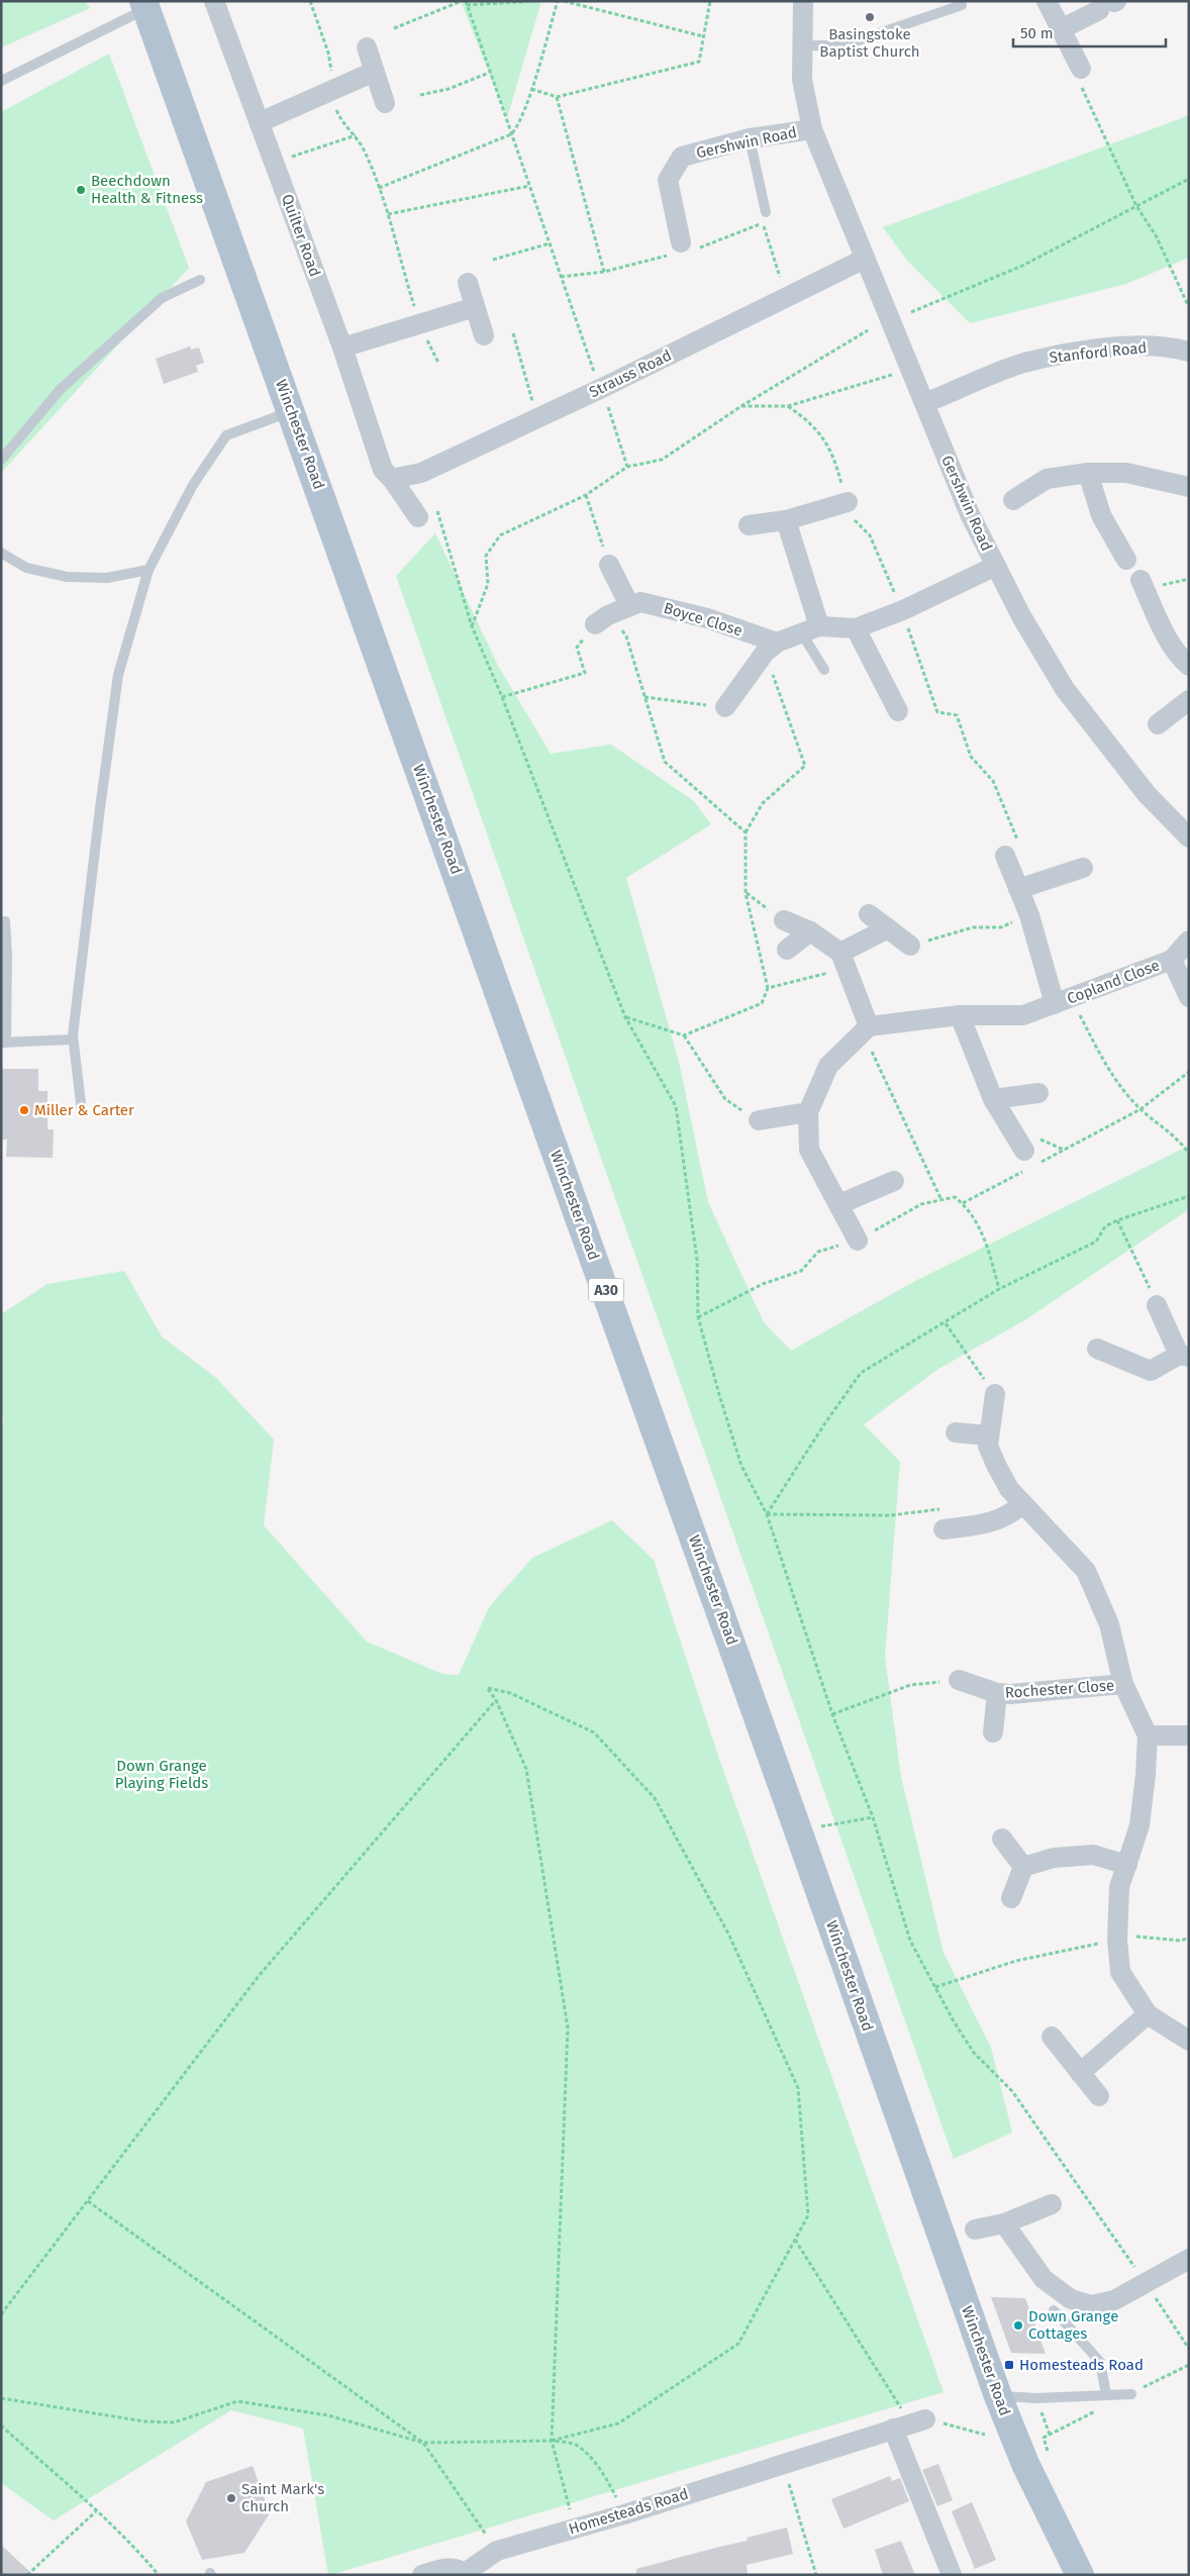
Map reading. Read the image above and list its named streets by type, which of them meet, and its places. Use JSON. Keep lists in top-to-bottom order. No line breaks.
{"streets":{"main road":["Winchester Road","A30"],"street":["Gershwin Road","Quilter Road","Stanford Road","Strauss Road","Boyce Close","Copland Close","Rochester Close","Homesteads Road"]},"crossings":[["Gershwin Road","Stanford Road"],["Gershwin Road","Strauss Road"],["Quilter Road","Strauss Road"]],"parks":["Down Grange Playing Fields"],"places":{"other":["Basingstoke Baptist Church","Beechdown Health & Fitness","Miller & Carter","Down Grange Cottages","Saint Mark's Church"],"transit":["Homesteads Road"]},"scale_bar":"50 m"}
